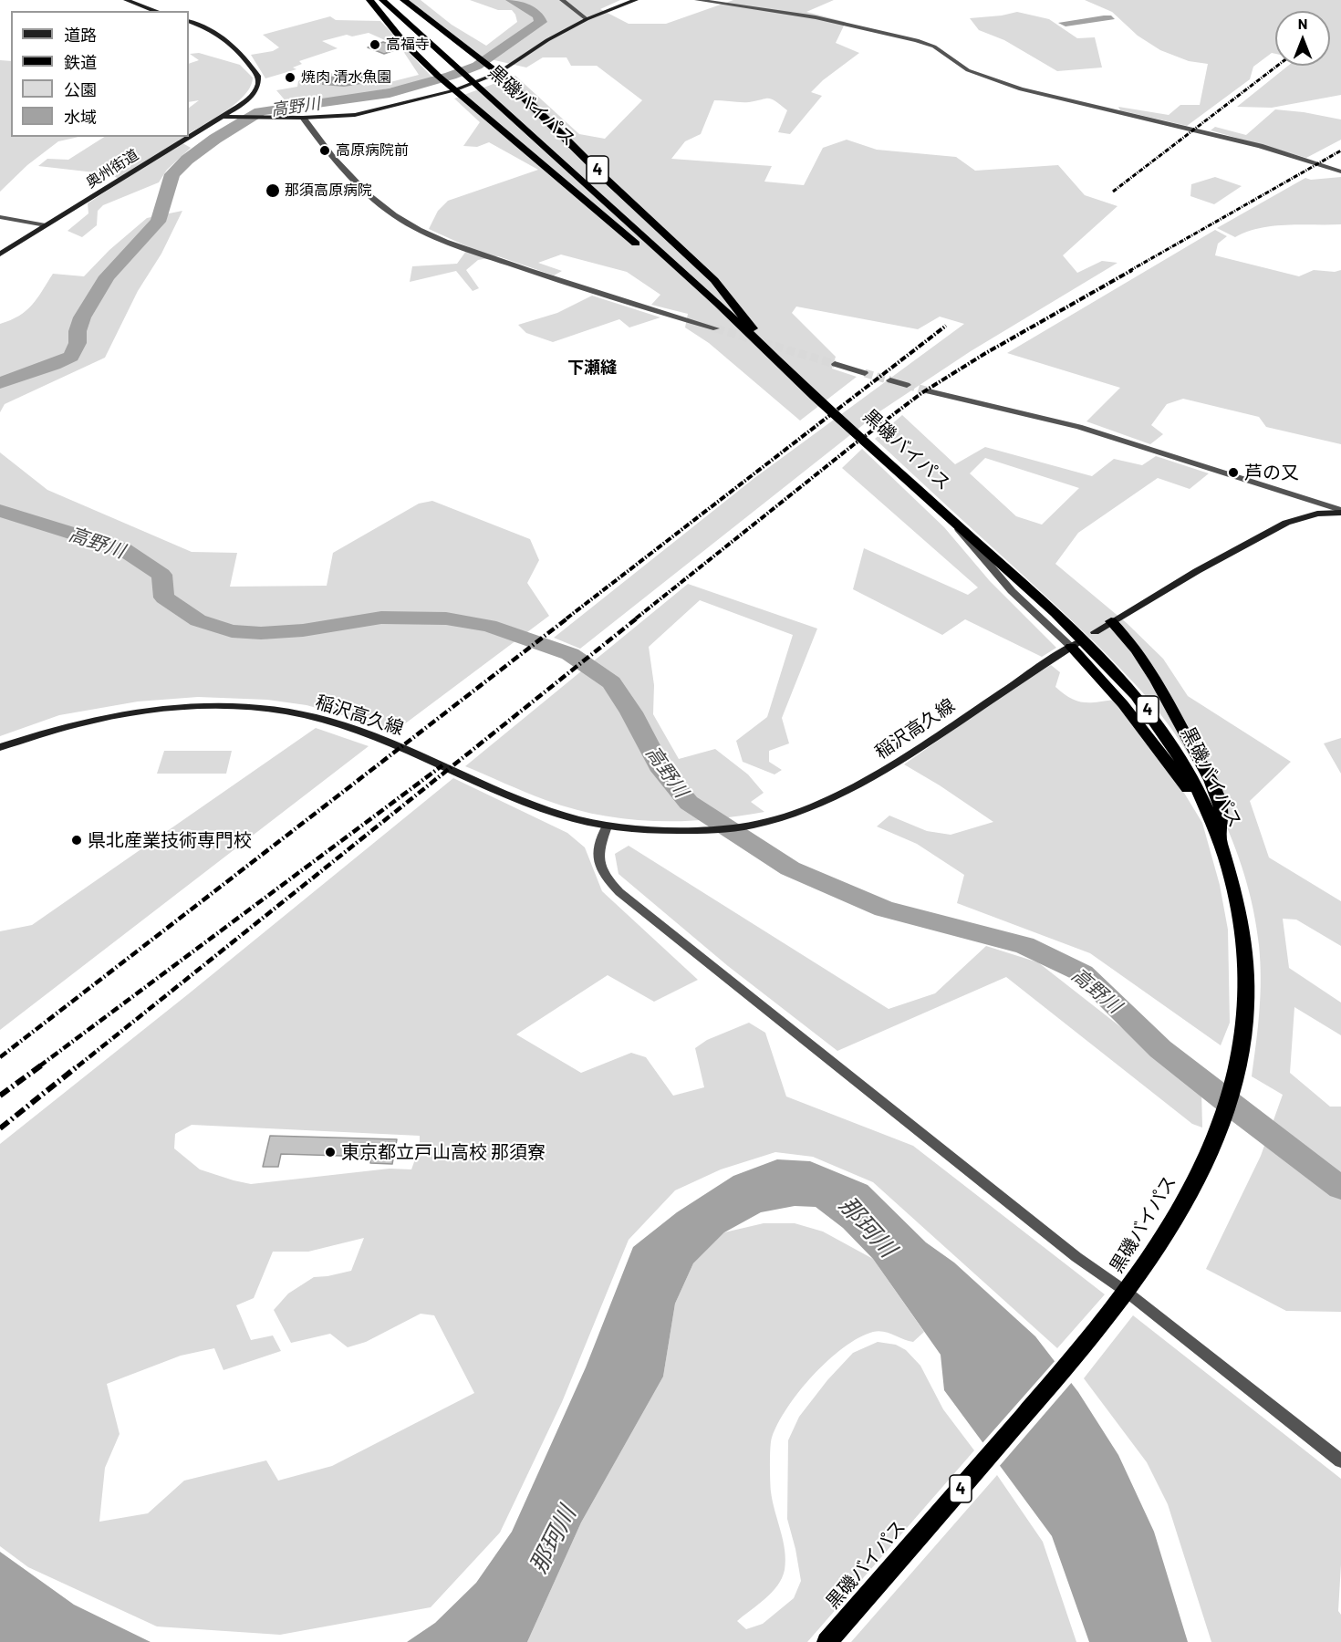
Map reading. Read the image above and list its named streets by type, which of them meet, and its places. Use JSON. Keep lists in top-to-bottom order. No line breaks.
{"streets":{"highway":["黒磯バイパス","4"],"main road":["奥州街道","稲沢高久線"]},"crossings":[["黒磯バイパス","4"],["4","稲沢高久線"]],"districts":["下瀬縫"],"water":["高野川","那珂川"],"places":["高福寺","焼肉 清水魚園","高原病院前","那須高原病院","芦の又","県北産業技術専門校","東京都立戸山高校 那須寮"],"legend":["道路","鉄道","公園","水域"],"north":"top"}
